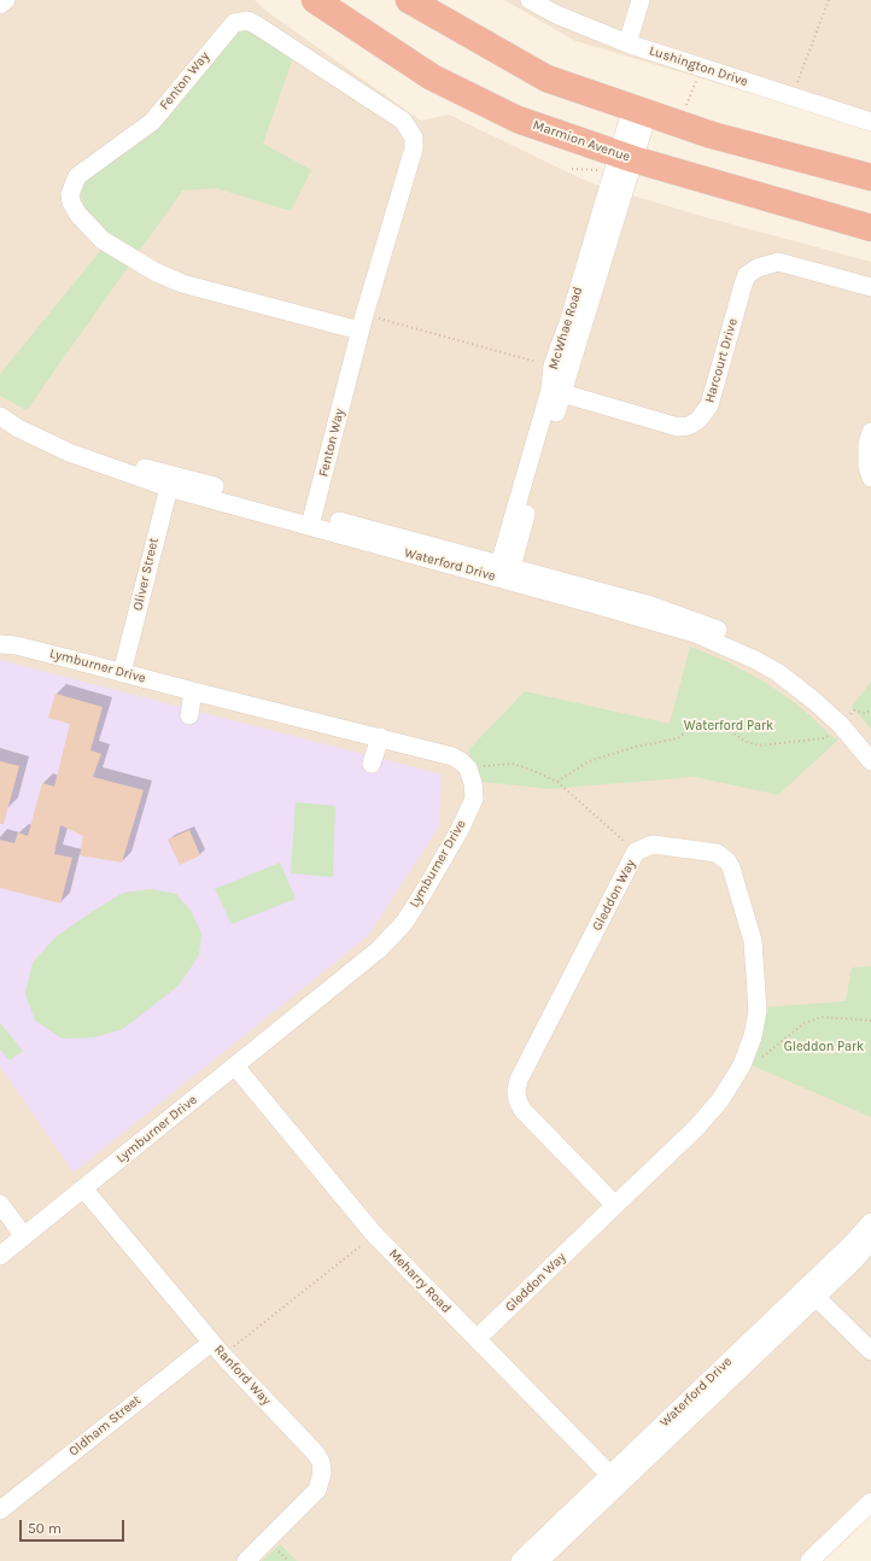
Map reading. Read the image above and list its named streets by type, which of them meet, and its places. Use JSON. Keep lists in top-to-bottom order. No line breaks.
{"streets":{"highway":["Marmion Avenue"],"street":["Lushington Drive","Fenton Way","McWhae Road","Harcourt Drive","Waterford Drive","Oliver Street","Lymburner Drive","Gleddon Way","Meharry Road","Ranford Way","Oldham Street"]},"crossings":[["Fenton Way","Waterford Drive"],["Marmion Avenue","McWhae Road"],["McWhae Road","Harcourt Drive"],["McWhae Road","Waterford Drive"],["Waterford Drive","Oliver Street"],["Waterford Drive","Meharry Road"],["Oliver Street","Lymburner Drive"],["Lymburner Drive","Meharry Road"],["Lymburner Drive","Ranford Way"],["Gleddon Way","Meharry Road"],["Ranford Way","Oldham Street"]],"parks":["Waterford Park","Gleddon Park"],"scale_bar":"50 m"}
